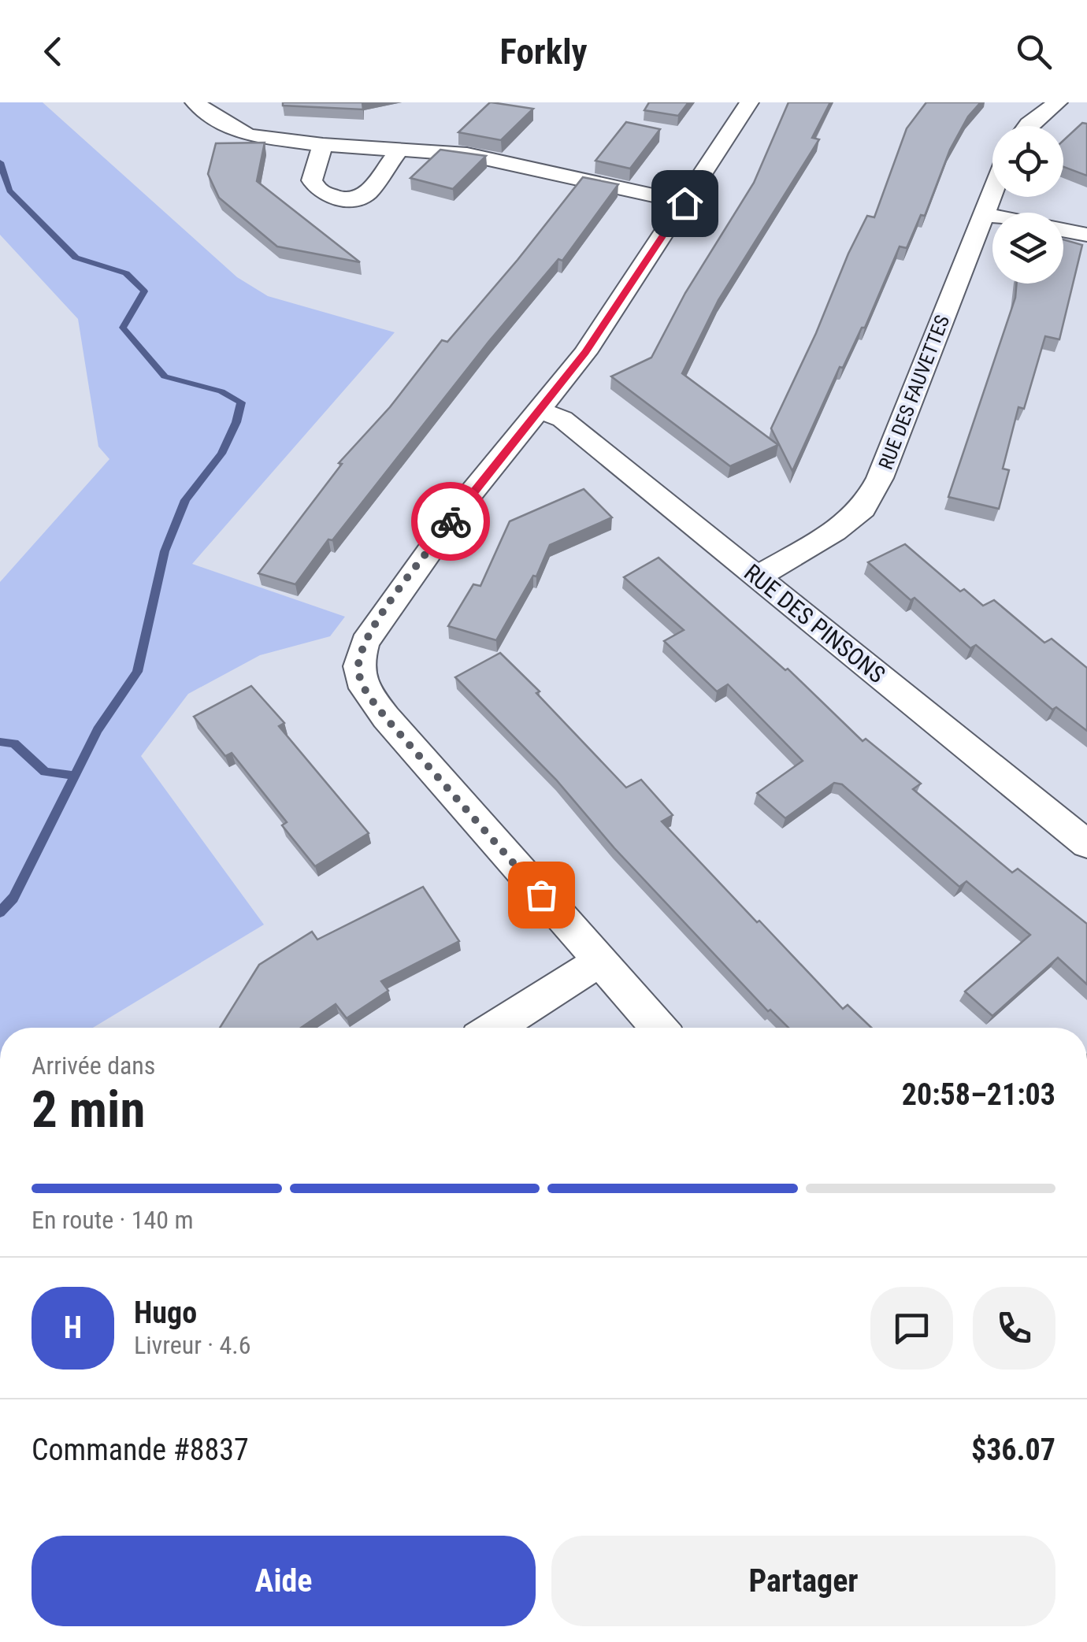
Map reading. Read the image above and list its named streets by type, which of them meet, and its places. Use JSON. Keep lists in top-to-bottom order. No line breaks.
{"streets":{"street":["RUE DES FAUVETTES","RUE DES PINSONS"]},"crossings":[["RUE DES FAUVETTES","RUE DES PINSONS"]],"page":{"header":"Forkly","heading":["2 min","Arrivée dans","20:58–21:03"],"panel":["Hugo","Livreur · 4.6","Commande #8837","$36.07"],"bar":"En route · 140 m","round":"H","buttons":["Aide","Partager"]}}
